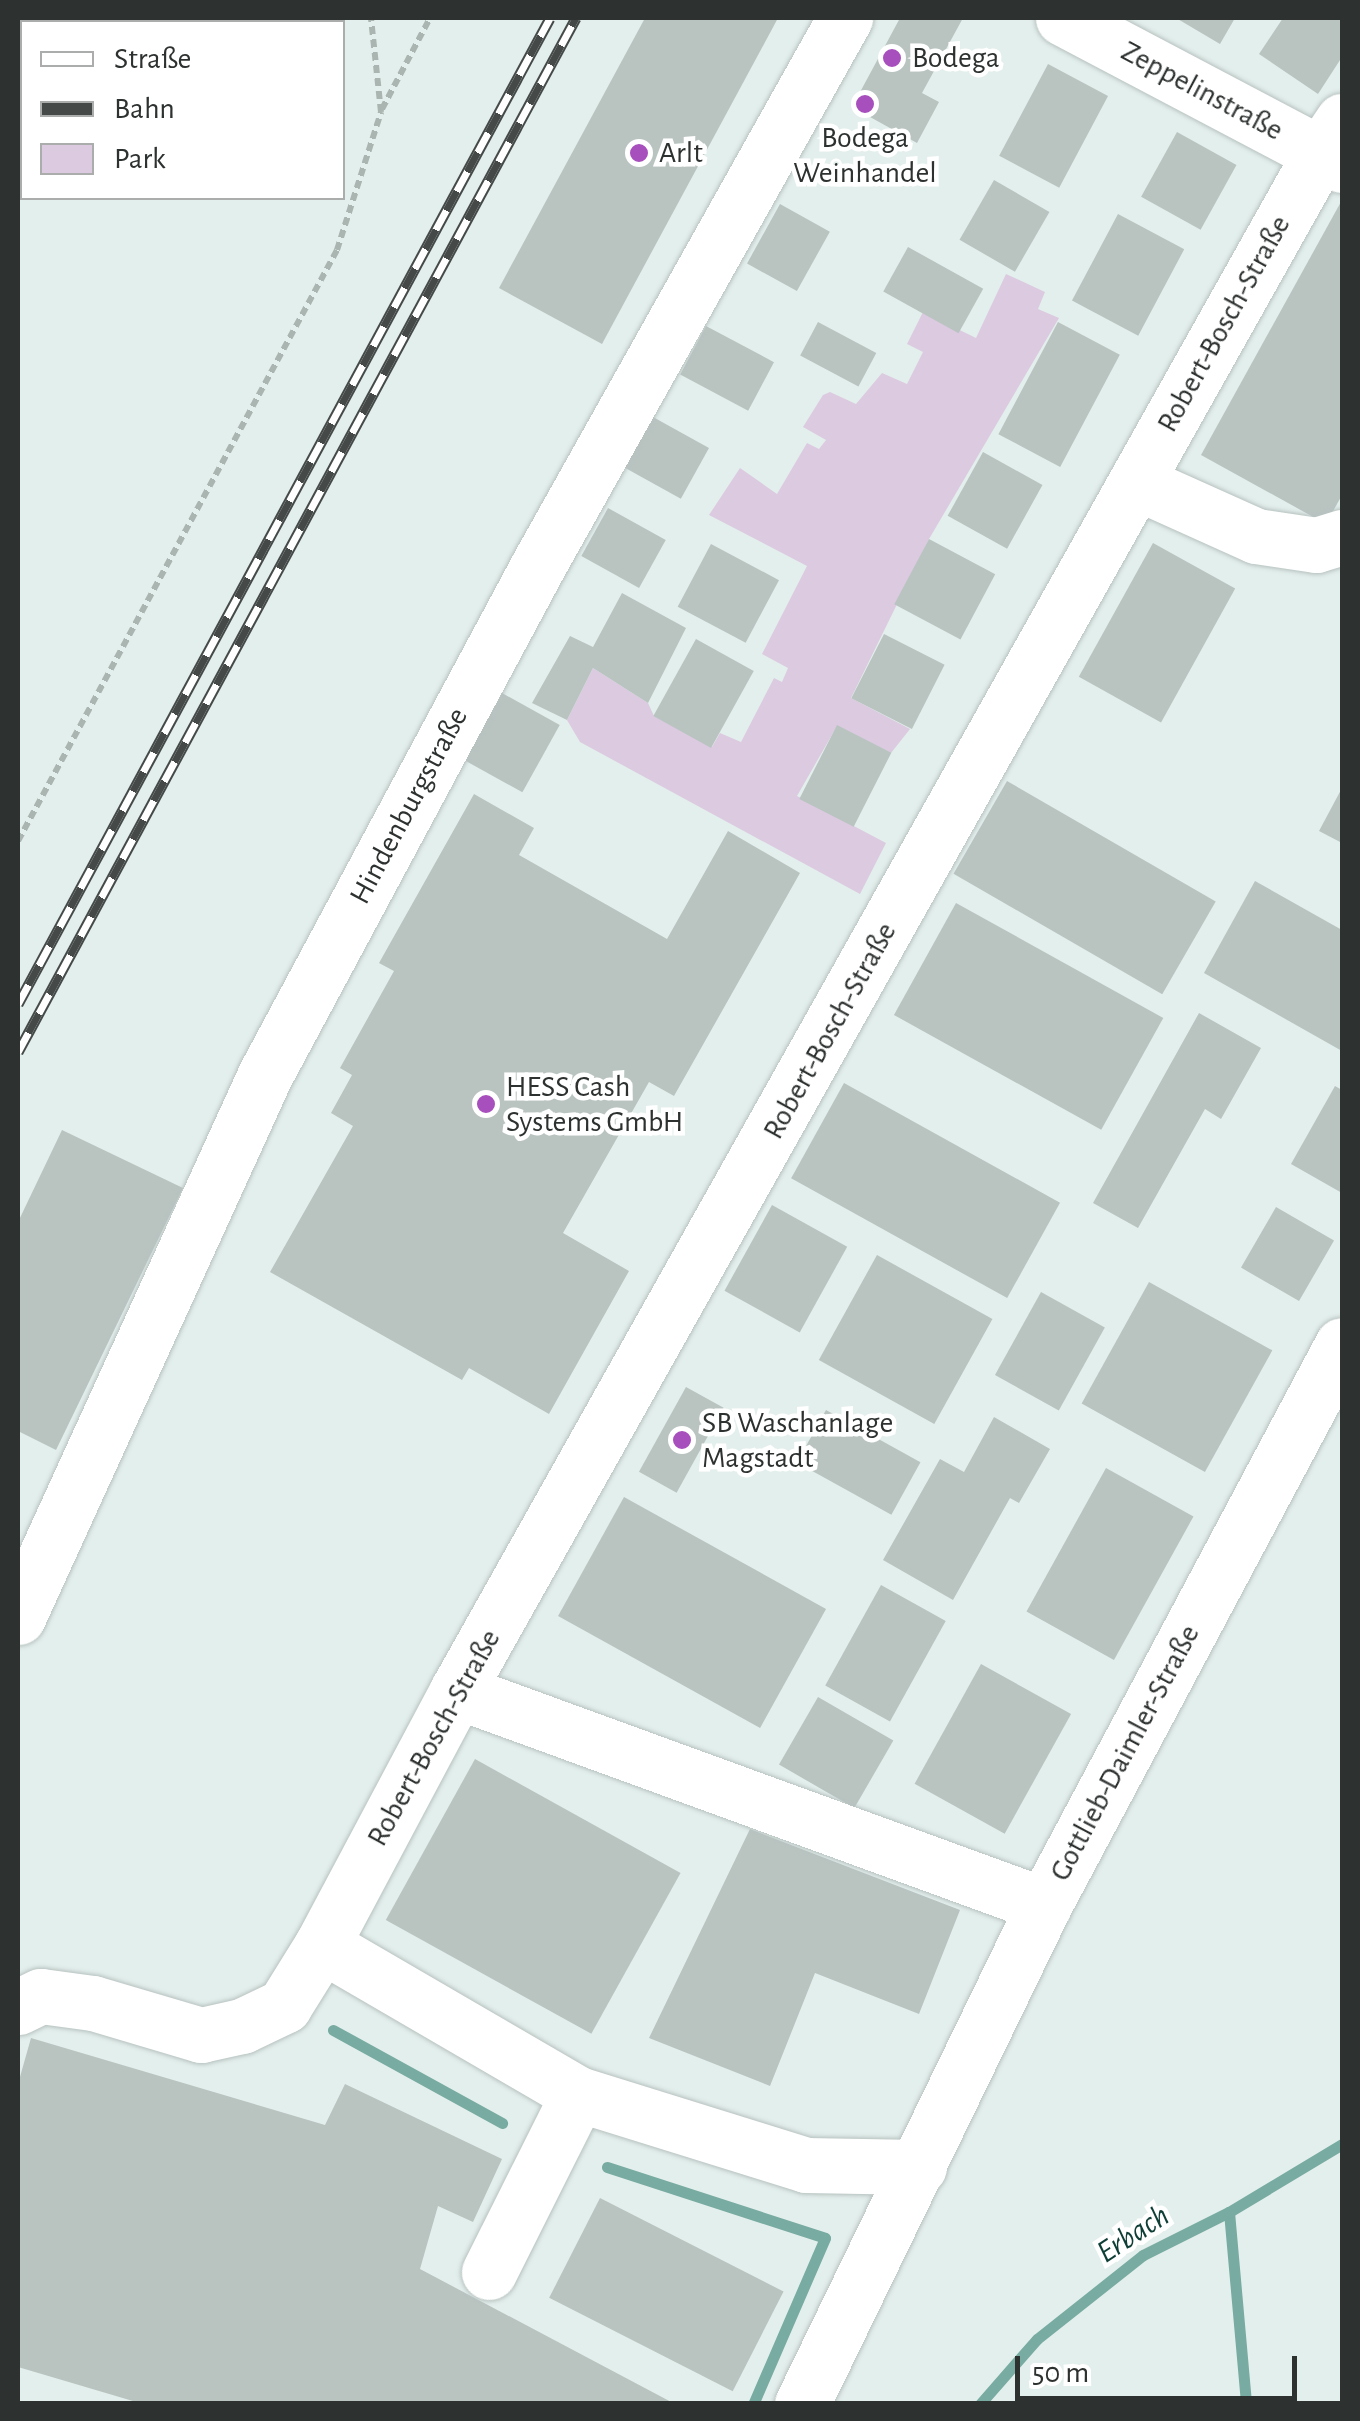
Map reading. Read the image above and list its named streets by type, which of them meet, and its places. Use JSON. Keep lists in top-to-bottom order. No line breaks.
{"streets":{"street":["Zeppelinstraße","Robert-Bosch-Straße","Hindenburgstraße","Gottlieb-Daimler-Straße"]},"crossings":[["Zeppelinstraße","Robert-Bosch-Straße"]],"water":["Erbach"],"places":["Bodega","Bodega Weinhandel","Arlt","HESS Cash Systems GmbH","SB Waschanlage Magstadt"],"legend":["Straße","Bahn","Park"],"scale_bar":"50 m"}
